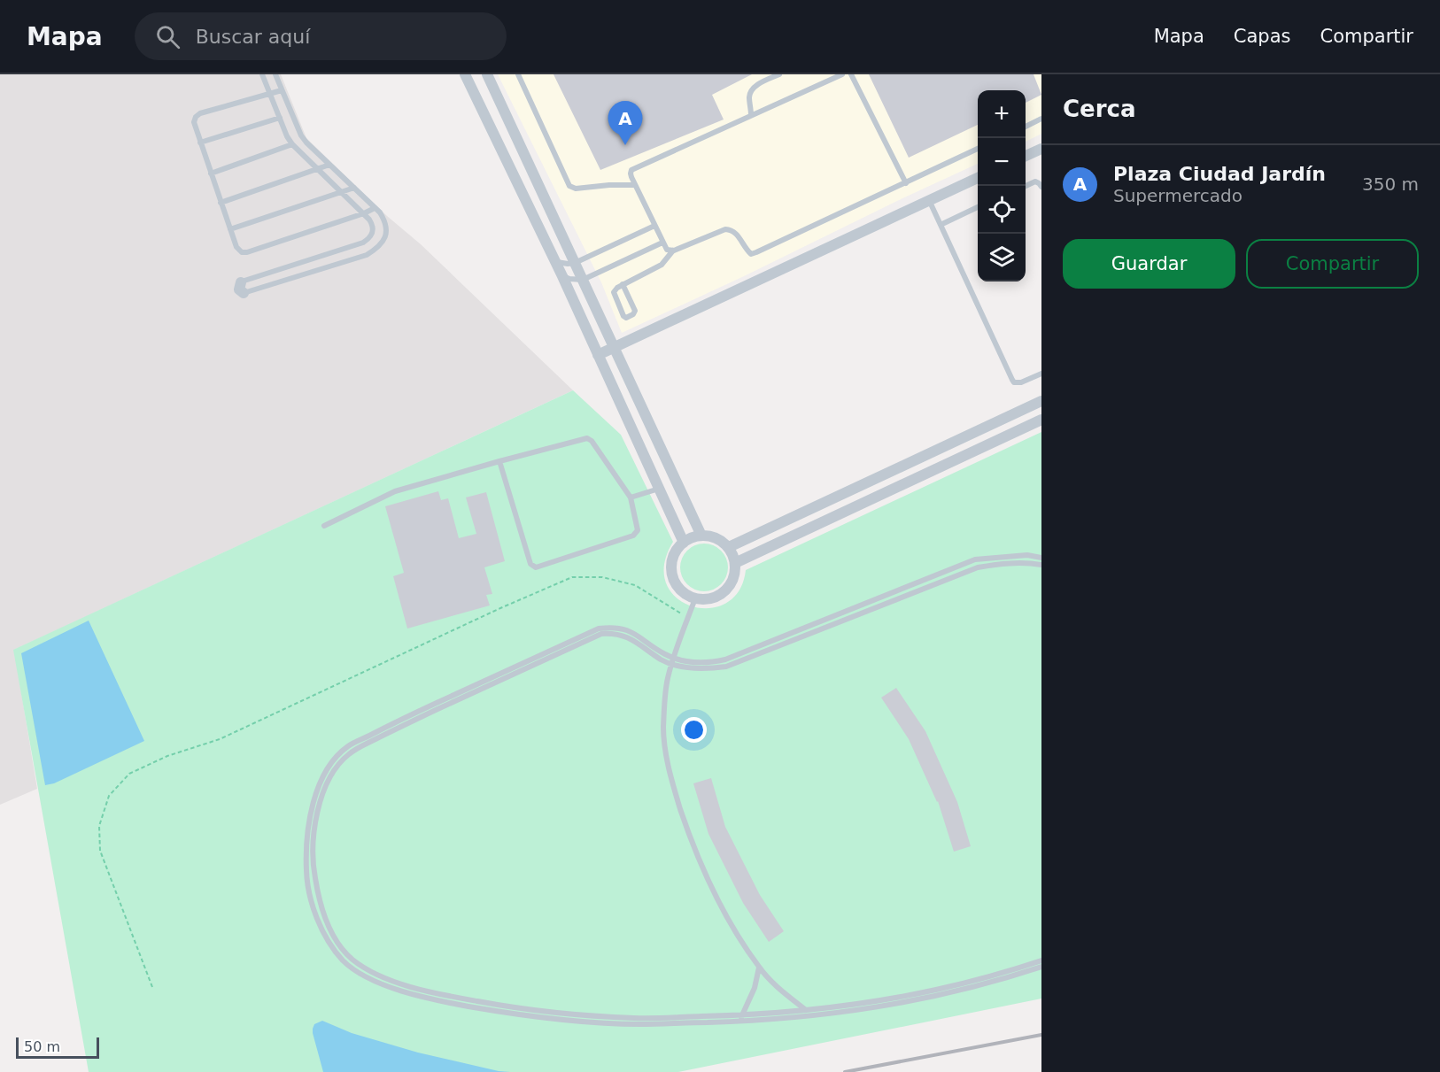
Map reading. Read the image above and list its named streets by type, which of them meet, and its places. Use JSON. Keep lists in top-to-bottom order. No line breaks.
{"scale_bar":"50 m","page":{"header":"Mapa","search":"Buscar aquí","nav":["Mapa","Capas","Compartir"],"heading":"Cerca","map_buttons":["+","−"],"pins":"A","list":[{"mark":"A","name":"Plaza Ciudad Jardín","note":"Supermercado","value":"350 m"}],"buttons":["Guardar","Compartir"],"scale":"50 m"}}
